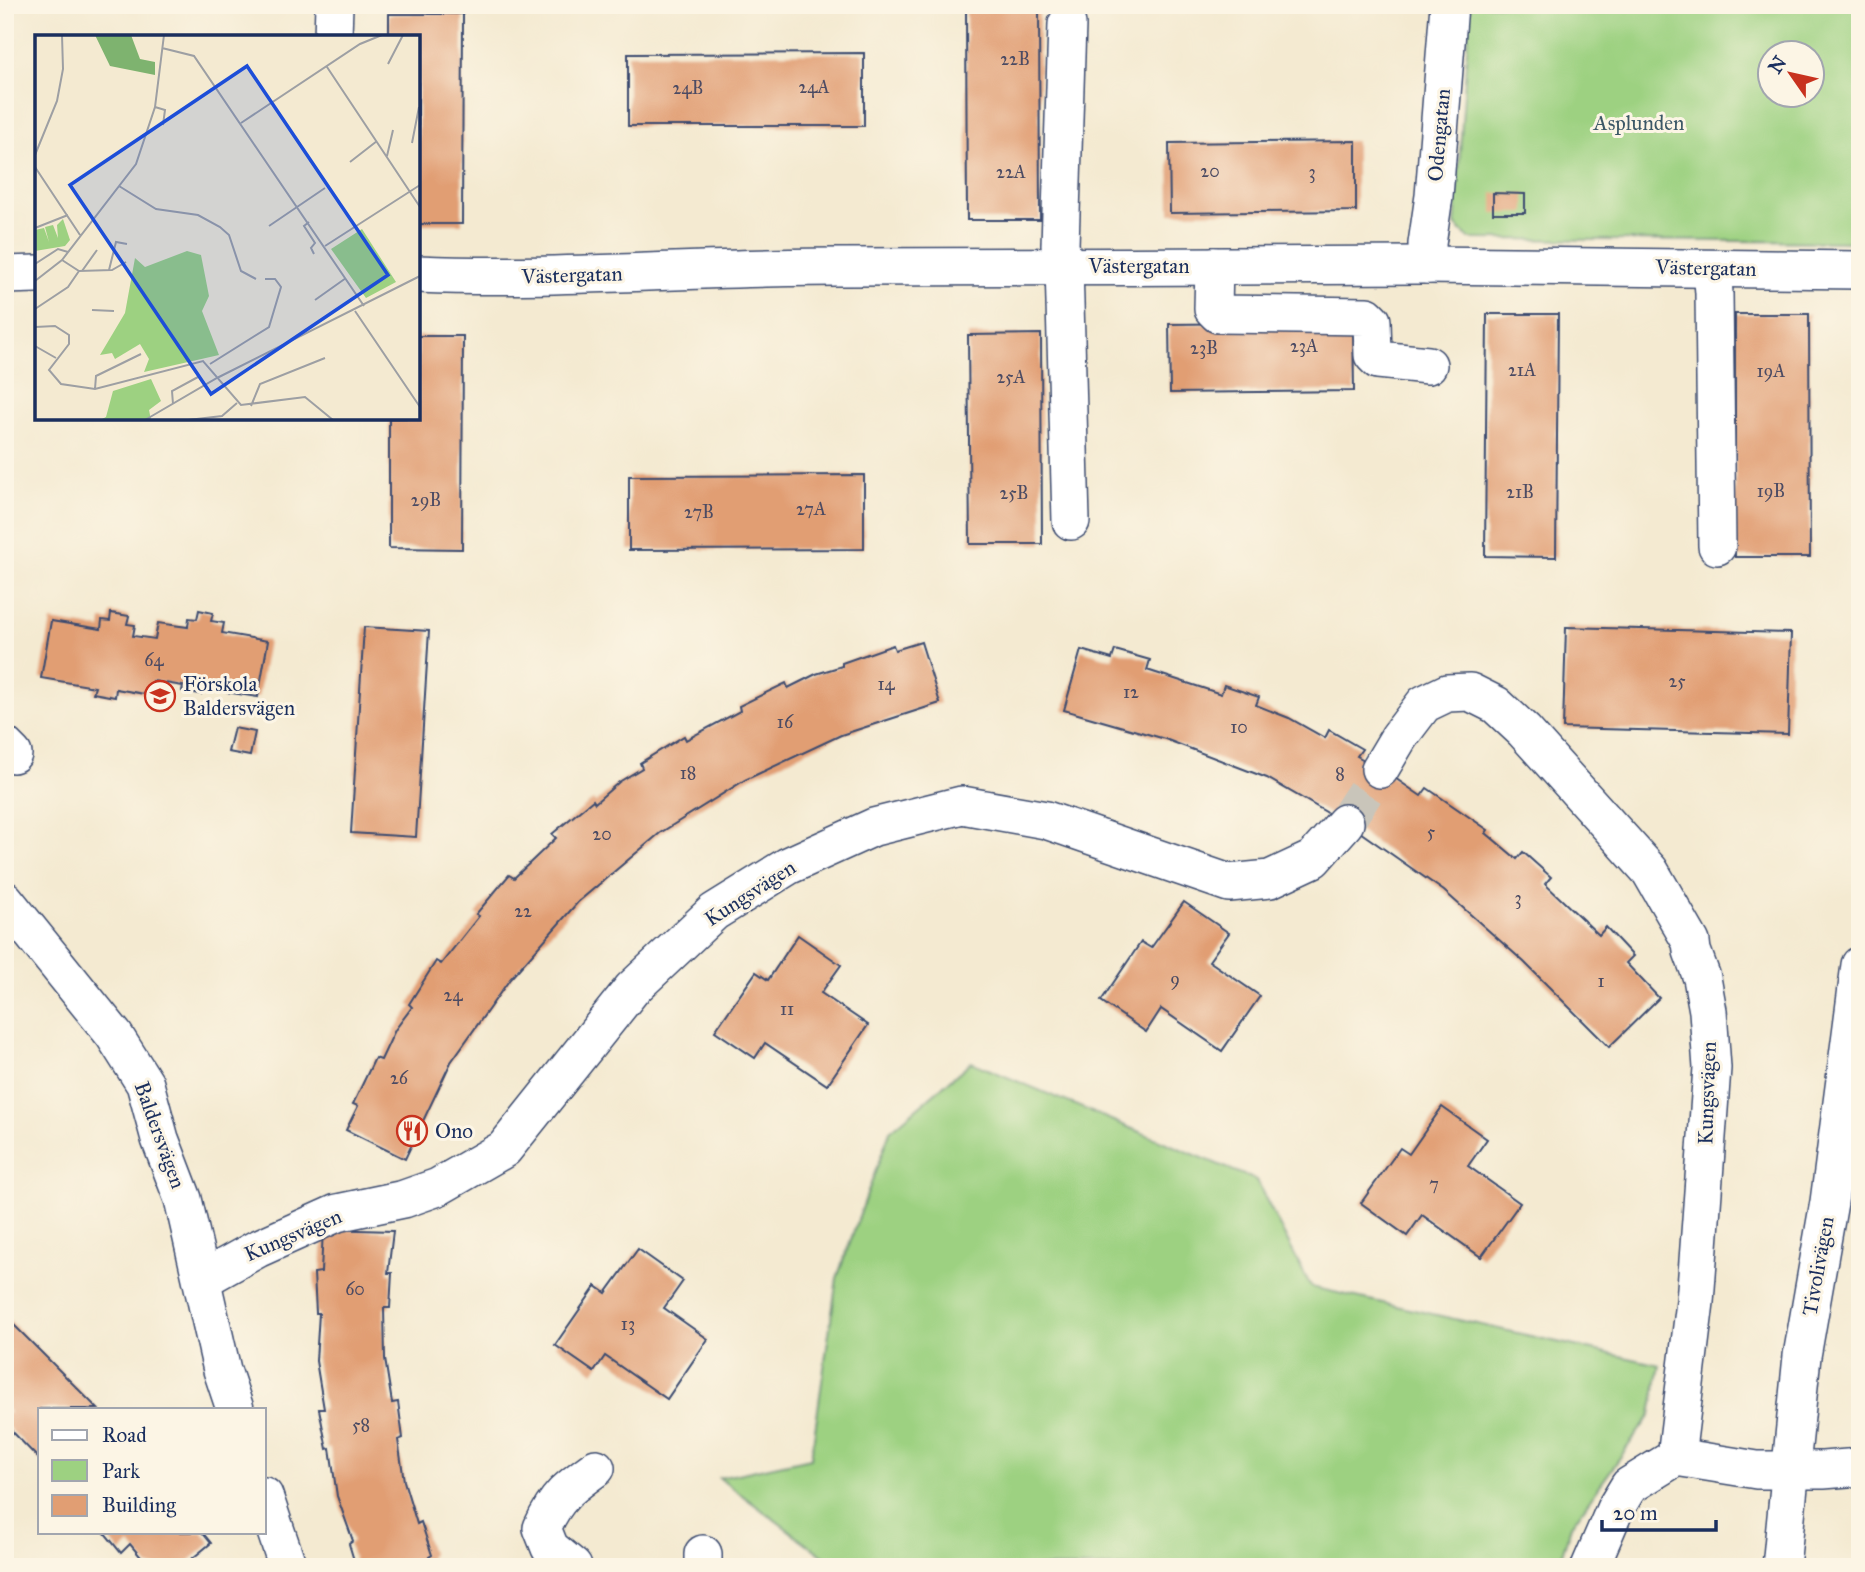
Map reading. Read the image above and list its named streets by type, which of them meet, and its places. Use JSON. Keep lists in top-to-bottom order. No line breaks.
{"streets":{"street":["Odengatan","Västergatan","Kungsvägen","Baldersvägen","Tivolivägen"]},"crossings":[["Odengatan","Västergatan"],["Kungsvägen","Baldersvägen"]],"parks":["Asplunden"],"places":{"school or university":["Förskola Baldersvägen"],"restaurant":["Ono"]},"house_numbers":["22B","24A","24B","20","22A","3","23A","23B","21A","19A","25A","19B","21B","25B","29B","27A","27B","64","25","14","12","16","10","18","8","5","20","3","22","9","1","24","11","26","7","60","13","58"],"legend":["Road","Park","Building"],"scale_bar":"20 m","north":"top left"}
